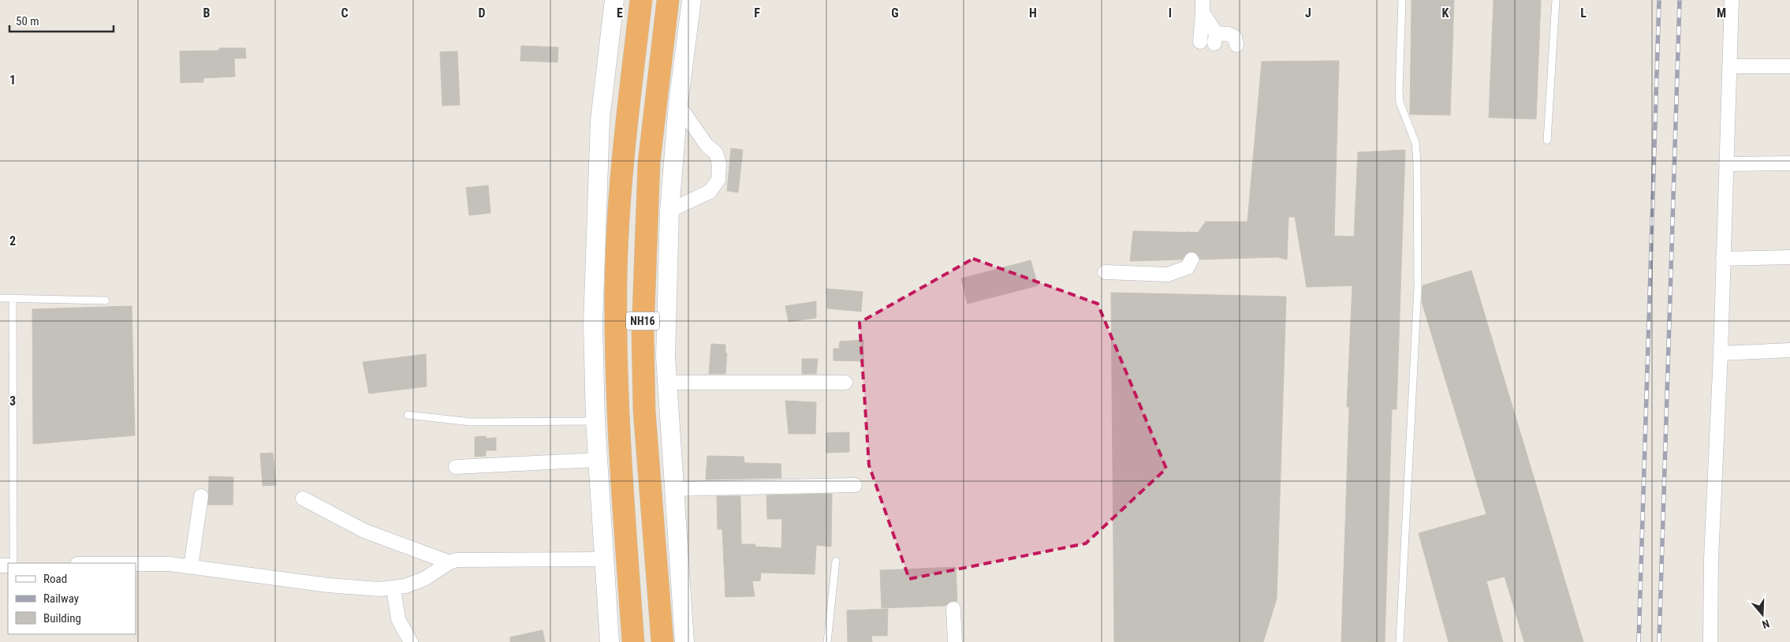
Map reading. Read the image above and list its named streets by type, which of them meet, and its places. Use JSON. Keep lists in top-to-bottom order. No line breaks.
{"streets":{"highway":["NH16"]},"legend":["Road","Railway","Building"],"scale_bar":"50 m","north":"bottom","grid":{"columns":["B","C","D","E","F","G","H","I","J","K","L","M"],"rows":["1","2","3"]}}
